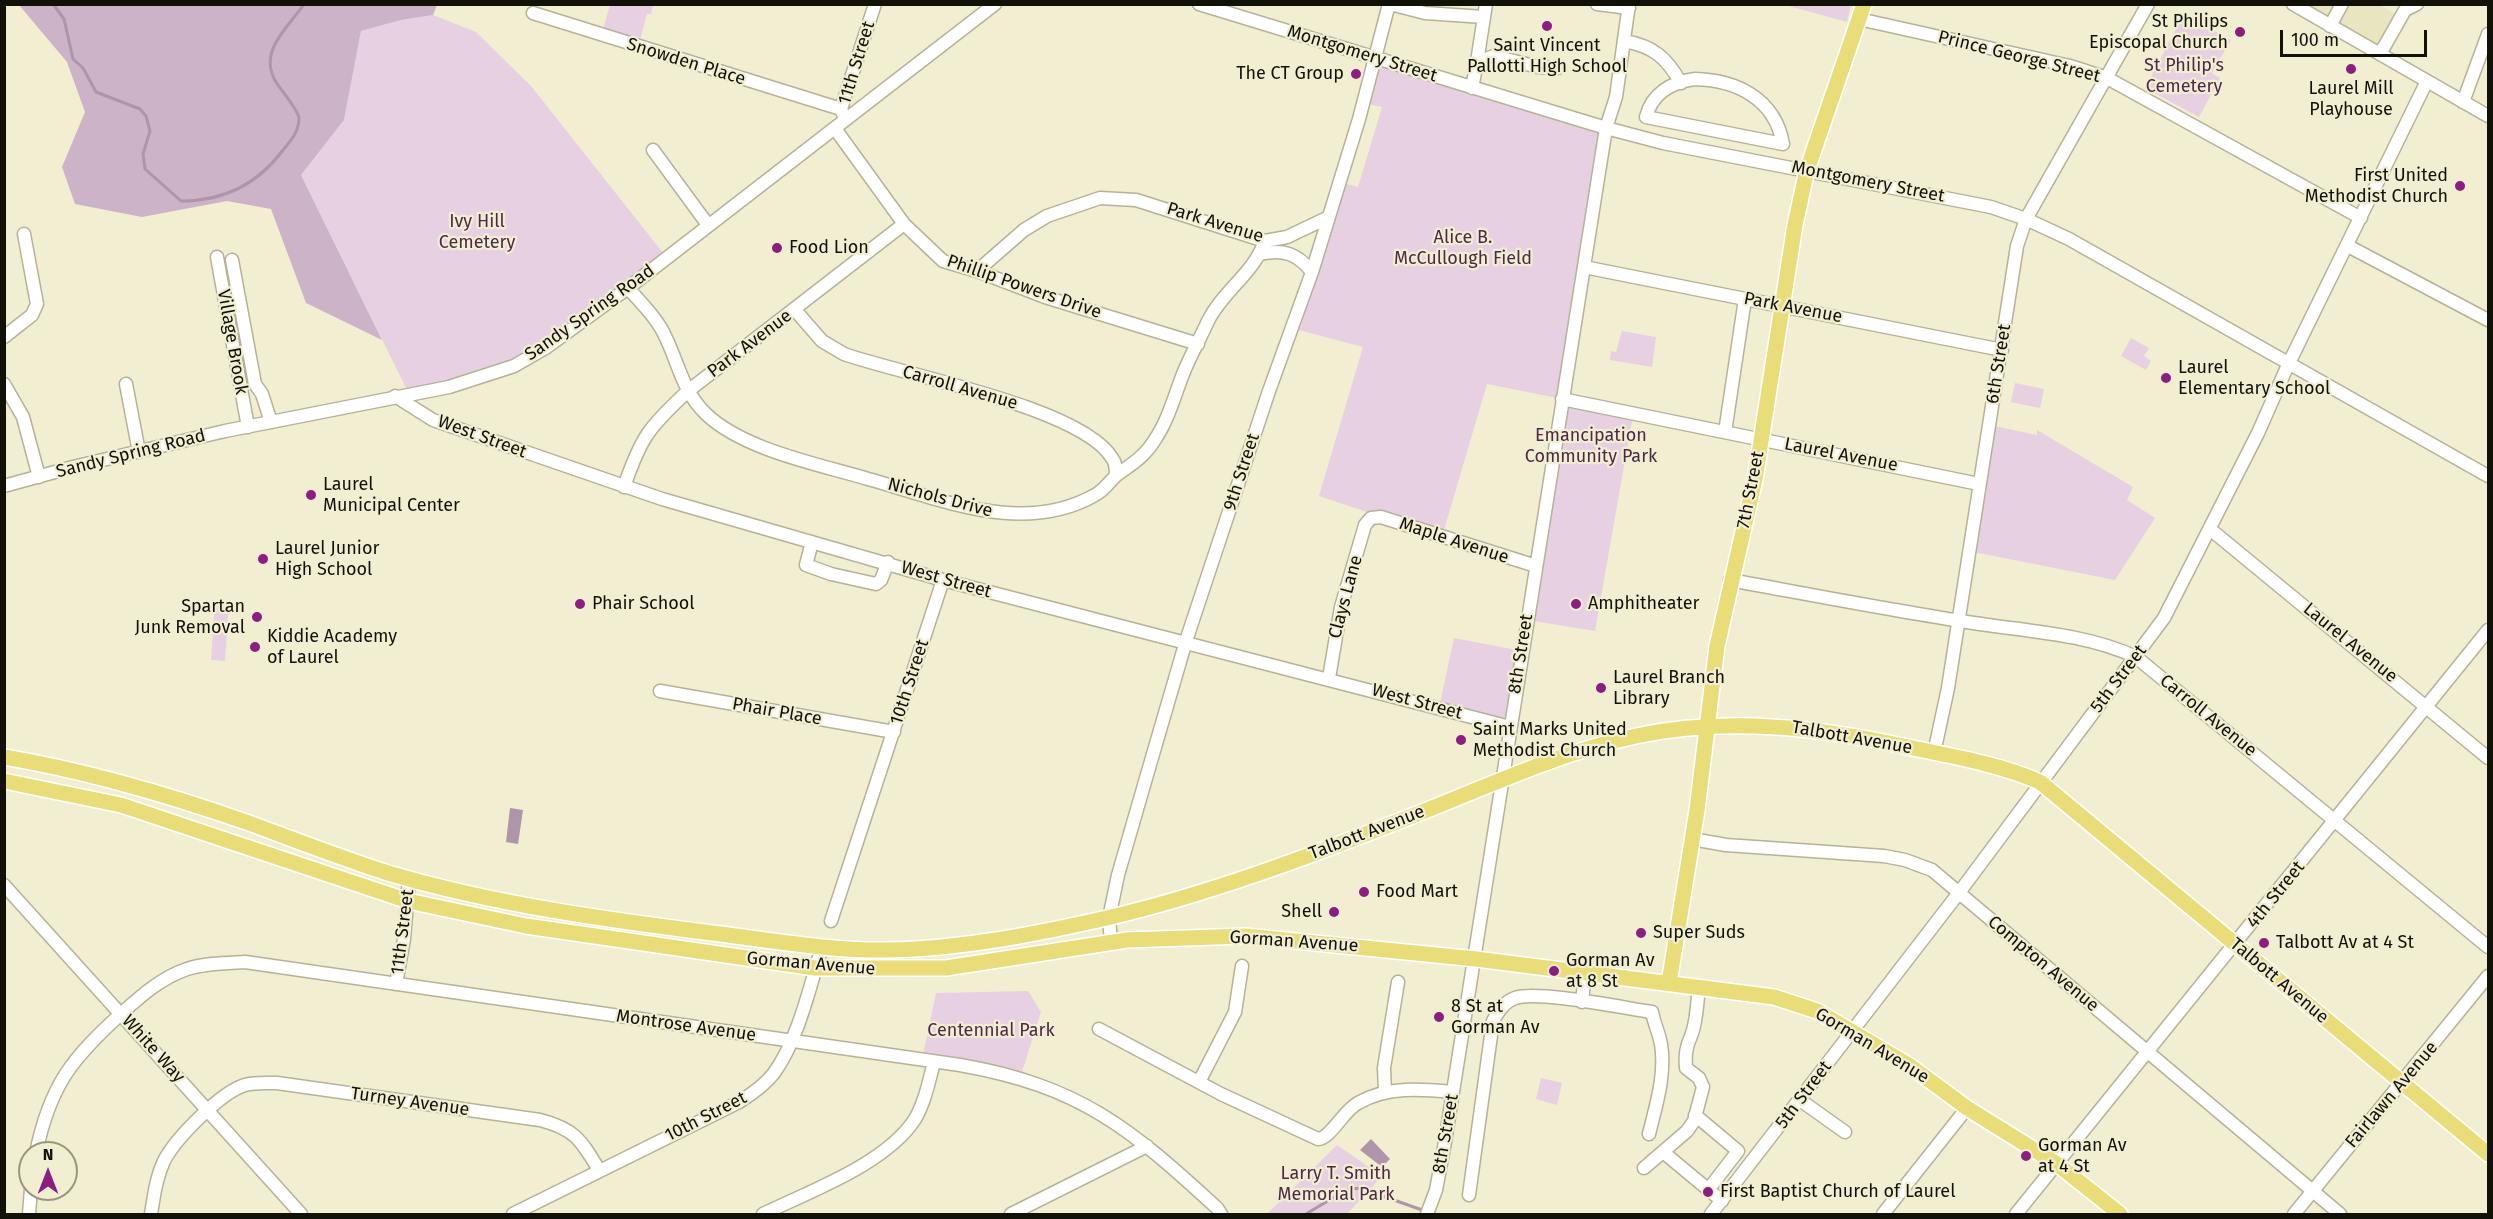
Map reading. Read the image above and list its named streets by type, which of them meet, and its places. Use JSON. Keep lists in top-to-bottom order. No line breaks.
{"streets":{"main road":["7th Street","Talbott Avenue","Gorman Avenue"],"street":["Montgomery Street","Prince George Street","Snowden Place","11th Street","Park Avenue","Phillip Powers Drive","Sandy Spring Road","Village Brook","6th Street","Carroll Avenue","West Street","Laurel Avenue","9th Street","Nichols Drive","Maple Avenue","Clays Lane","8th Street","5th Street","10th Street","Phair Place","4th Street","Compton Avenue","Montrose Avenue","White Way","Fairlawn Avenue","Turney Avenue"]},"crossings":[["Montgomery Street","6th Street"],["Montgomery Street","9th Street"],["Montgomery Street","7th Street"],["Montgomery Street","8th Street"],["Montgomery Street","5th Street"],["Prince George Street","6th Street"],["Prince George Street","7th Street"],["Prince George Street","5th Street"],["Snowden Place","11th Street"],["11th Street","Sandy Spring Road"],["11th Street","Gorman Avenue"],["11th Street","Montrose Avenue"],["Park Avenue","Phillip Powers Drive"],["Park Avenue","6th Street"],["Park Avenue","Carroll Avenue"],["Park Avenue","West Street"],["Park Avenue","9th Street"],["Park Avenue","7th Street"],["Park Avenue","Nichols Drive"],["Park Avenue","8th Street"],["Phillip Powers Drive","Sandy Spring Road"],["Phillip Powers Drive","Nichols Drive"],["Sandy Spring Road","Village Brook"],["Sandy Spring Road","West Street"],["Sandy Spring Road","Nichols Drive"],["6th Street","Carroll Avenue"],["6th Street","Laurel Avenue"],["6th Street","Talbott Avenue"],["Carroll Avenue","7th Street"],["Carroll Avenue","Nichols Drive"],["Carroll Avenue","5th Street"],["Carroll Avenue","4th Street"],["West Street","9th Street"],["West Street","Clays Lane"],["West Street","8th Street"],["West Street","10th Street"],["Laurel Avenue","7th Street"],["Laurel Avenue","8th Street"],["Laurel Avenue","5th Street"],["Laurel Avenue","4th Street"],["9th Street","Talbott Avenue"],["9th Street","Gorman Avenue"],["7th Street","Talbott Avenue"],["7th Street","Gorman Avenue"],["7th Street","Compton Avenue"],["Maple Avenue","Clays Lane"],["Maple Avenue","8th Street"],["8th Street","Talbott Avenue"],["8th Street","Gorman Avenue"],["5th Street","Talbott Avenue"],["5th Street","Gorman Avenue"],["5th Street","Compton Avenue"],["10th Street","Phair Place"],["10th Street","Gorman Avenue"],["10th Street","Montrose Avenue"],["10th Street","Turney Avenue"],["Talbott Avenue","4th Street"],["Talbott Avenue","Gorman Avenue"],["Talbott Avenue","Fairlawn Avenue"],["4th Street","Gorman Avenue"],["4th Street","Compton Avenue"],["Compton Avenue","Fairlawn Avenue"],["Montrose Avenue","White Way"],["White Way","Turney Avenue"]],"parks":["St Philip's Cemetery","Ivy Hill Cemetery","Alice B. McCullough Field","Emancipation Community Park","Centennial Park","Larry T. Smith Memorial Park"],"places":["Saint Vincent Pallotti High School","St Philips Episcopal Church","Laurel Mill Playhouse","The CT Group","First United Methodist Church","Food Lion","Laurel Elementary School","Laurel Municipal Center","Laurel Junior High School","Phair School","Amphitheater","Spartan Junk Removal","Kiddie Academy of Laurel","Laurel Branch Library","Saint Marks United Methodist Church","Food Mart","Shell","Super Suds","Talbott Av at 4 St","Gorman Av at 8 St","8 St at Gorman Av","Gorman Av at 4 St","First Baptist Church of Laurel"],"scale_bar":"100 m","north":"top"}
